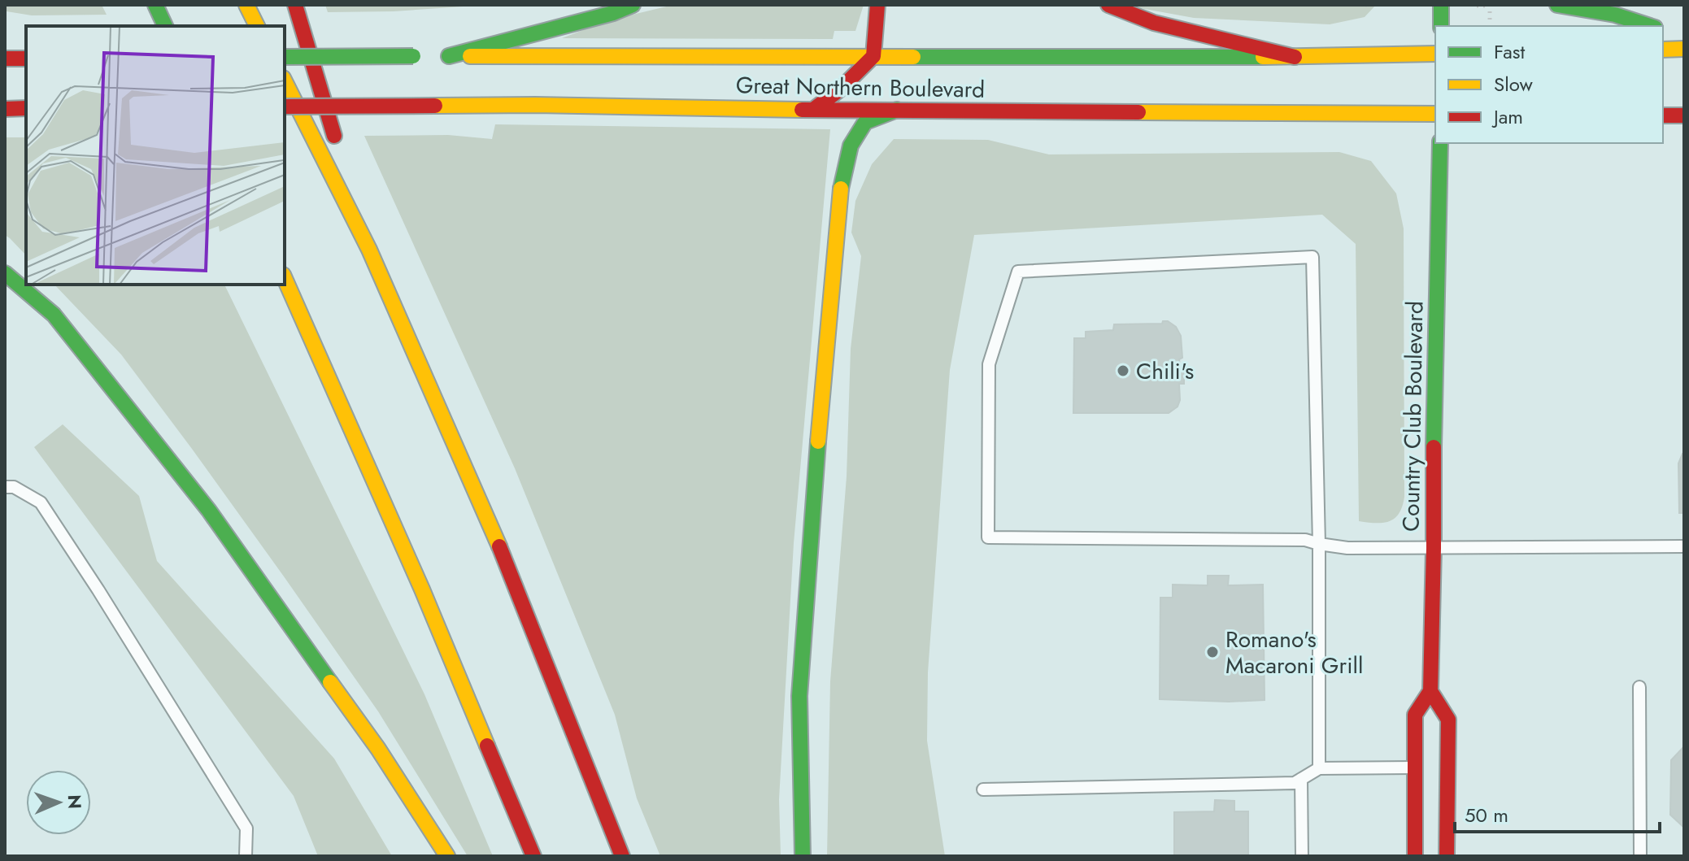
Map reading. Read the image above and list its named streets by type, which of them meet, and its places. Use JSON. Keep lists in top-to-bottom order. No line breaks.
{"streets":{"main road":["Great Northern Boulevard","Country Club Boulevard"]},"places":["Chili's","Romano's Macaroni Grill"],"legend":["Fast","Slow","Jam"],"scale_bar":"50 m","north":"right"}
